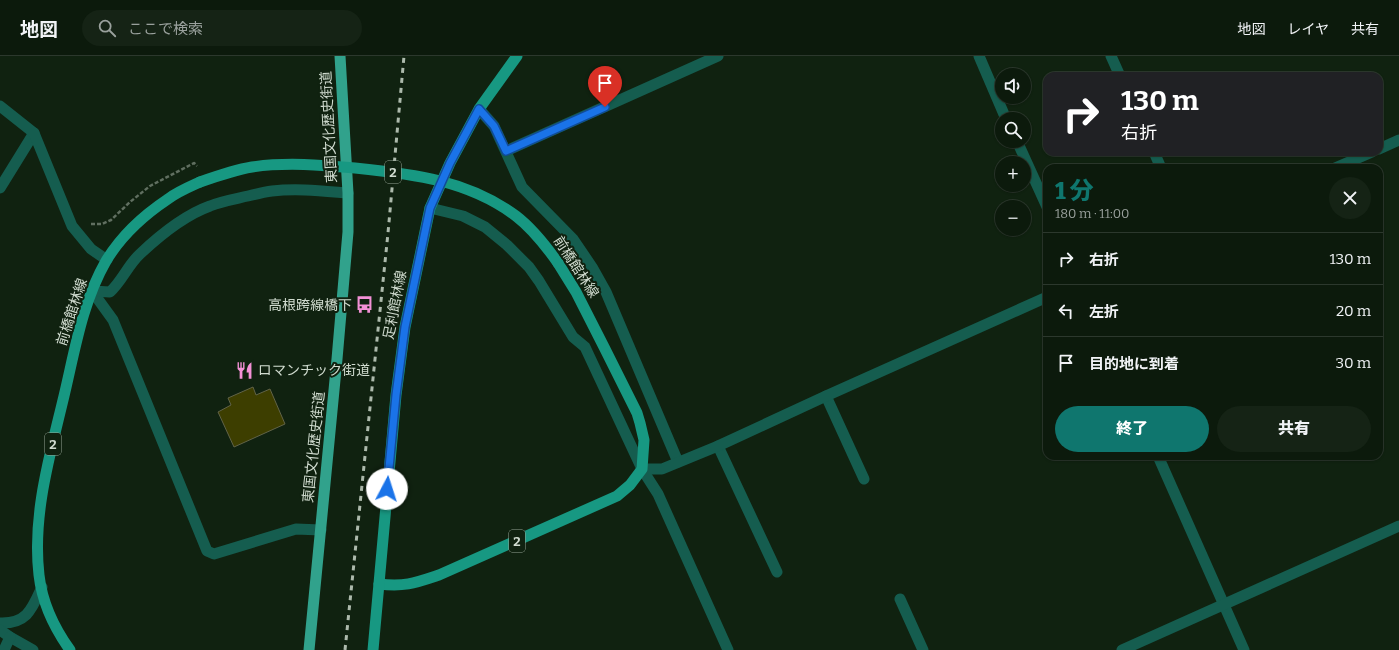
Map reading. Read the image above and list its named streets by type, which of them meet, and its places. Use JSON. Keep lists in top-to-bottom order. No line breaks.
{"streets":{"highway":["東国文化歴史街道"],"main road":["2","前橋館林線","足利館林線"]},"crossings":[["2","前橋館林線"],["2","足利館林線"]],"places":{"bus stop":["高根跨線橋下"],"restaurant":["ロマンチック街道"]},"page":{"header":"地図","search":"ここで検索","nav":["地図","レイヤ","共有"],"map_buttons":["+","−"],"turn":["130 m","右折"],"heading":["1 分","180 m · 11:00"],"list":[{"name":"右折","value":"130 m"},{"name":"左折","value":"20 m"},{"name":"目的地に到着","value":"30 m"}],"buttons":["終了","共有"]}}
